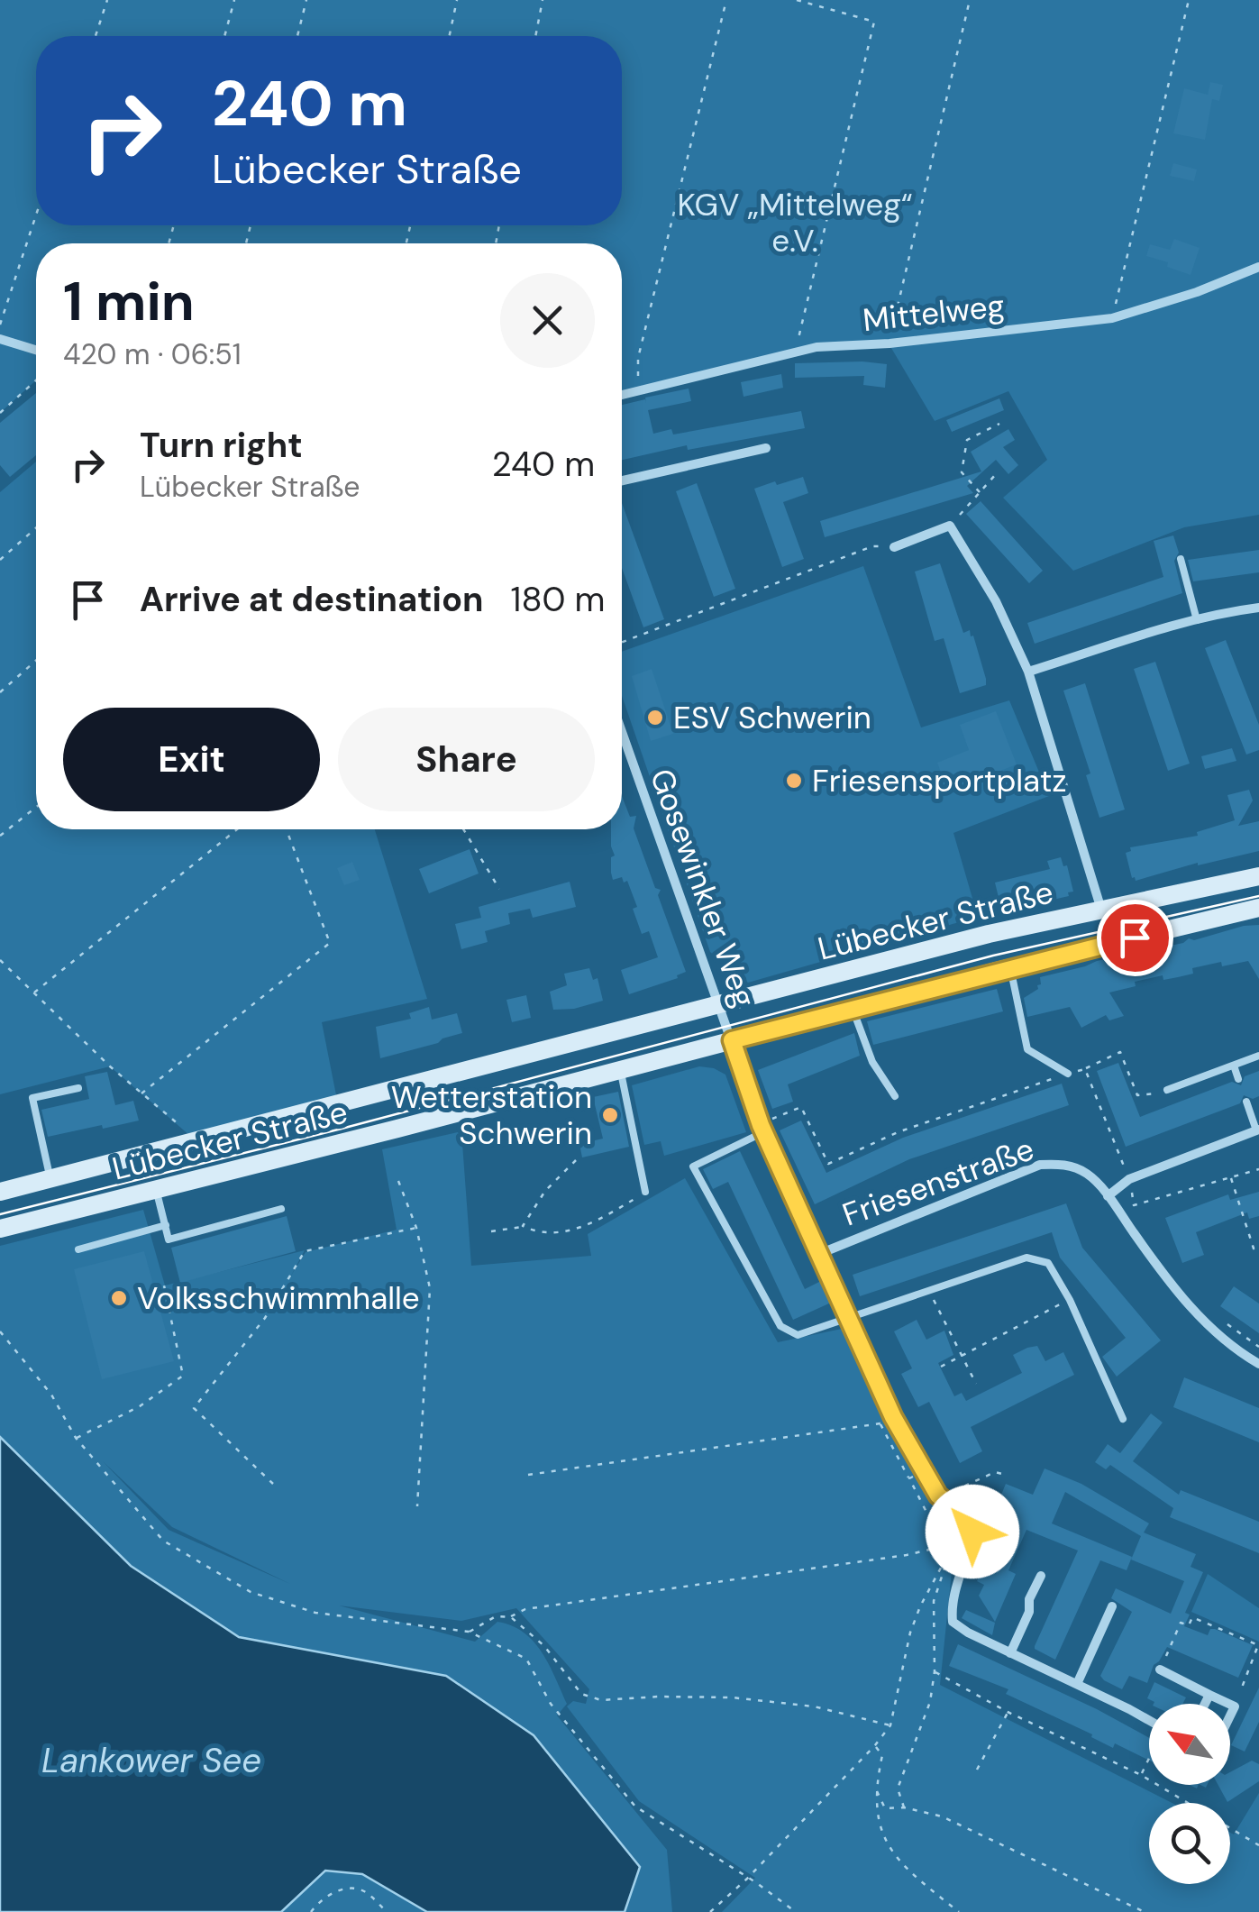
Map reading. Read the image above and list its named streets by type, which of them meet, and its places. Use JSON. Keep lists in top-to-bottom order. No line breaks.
{"streets":{"street":["Mittelweg","Gosewinkler Weg","Lübecker Straße","Friesenstraße"]},"crossings":[["Gosewinkler Weg","Lübecker Straße"],["Gosewinkler Weg","Friesenstraße"],["Lübecker Straße","Friesenstraße"]],"water":["Lankower See"],"parks":["KGV „Mittelweg“ e.V."],"places":["ESV Schwerin","Friesensportplatz","Wetterstation Schwerin","Volksschwimmhalle"],"north":"top left","page":{"turn":["240 m","Lübecker Straße"],"heading":["1 min","420 m · 06:51"],"list":[{"name":"Turn right","note":"Lübecker Straße","value":"240 m"},{"name":"Arrive at destination","value":"180 m"}],"buttons":["Exit","Share"]}}
